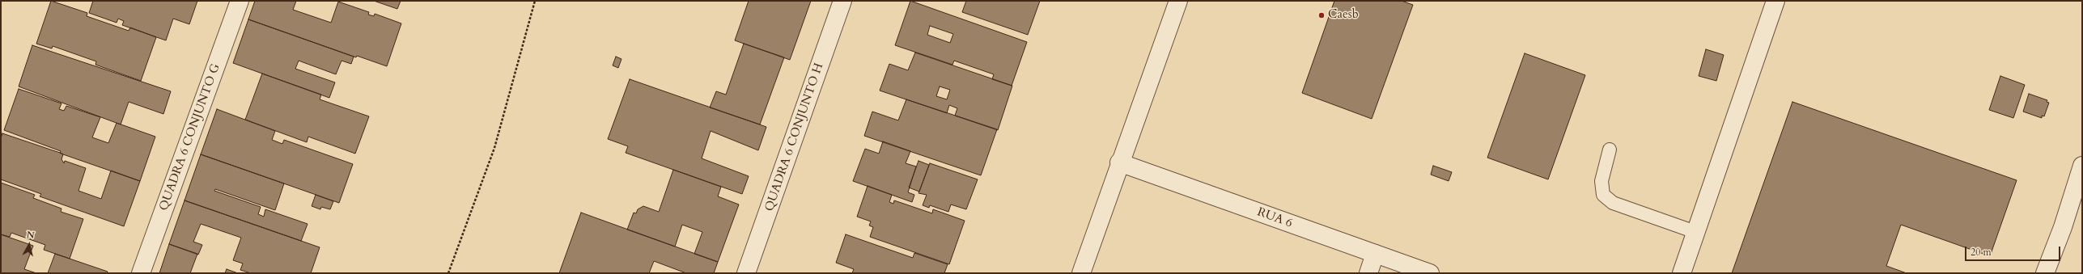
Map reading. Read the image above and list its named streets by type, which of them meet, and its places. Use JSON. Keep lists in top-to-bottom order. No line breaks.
{"streets":{"street":["QUADRA 6 CONJUNTO G","QUADRA 6 CONJUNTO H","RUA 6"]},"places":["Caesb"],"scale_bar":"20 m","north":"top"}
